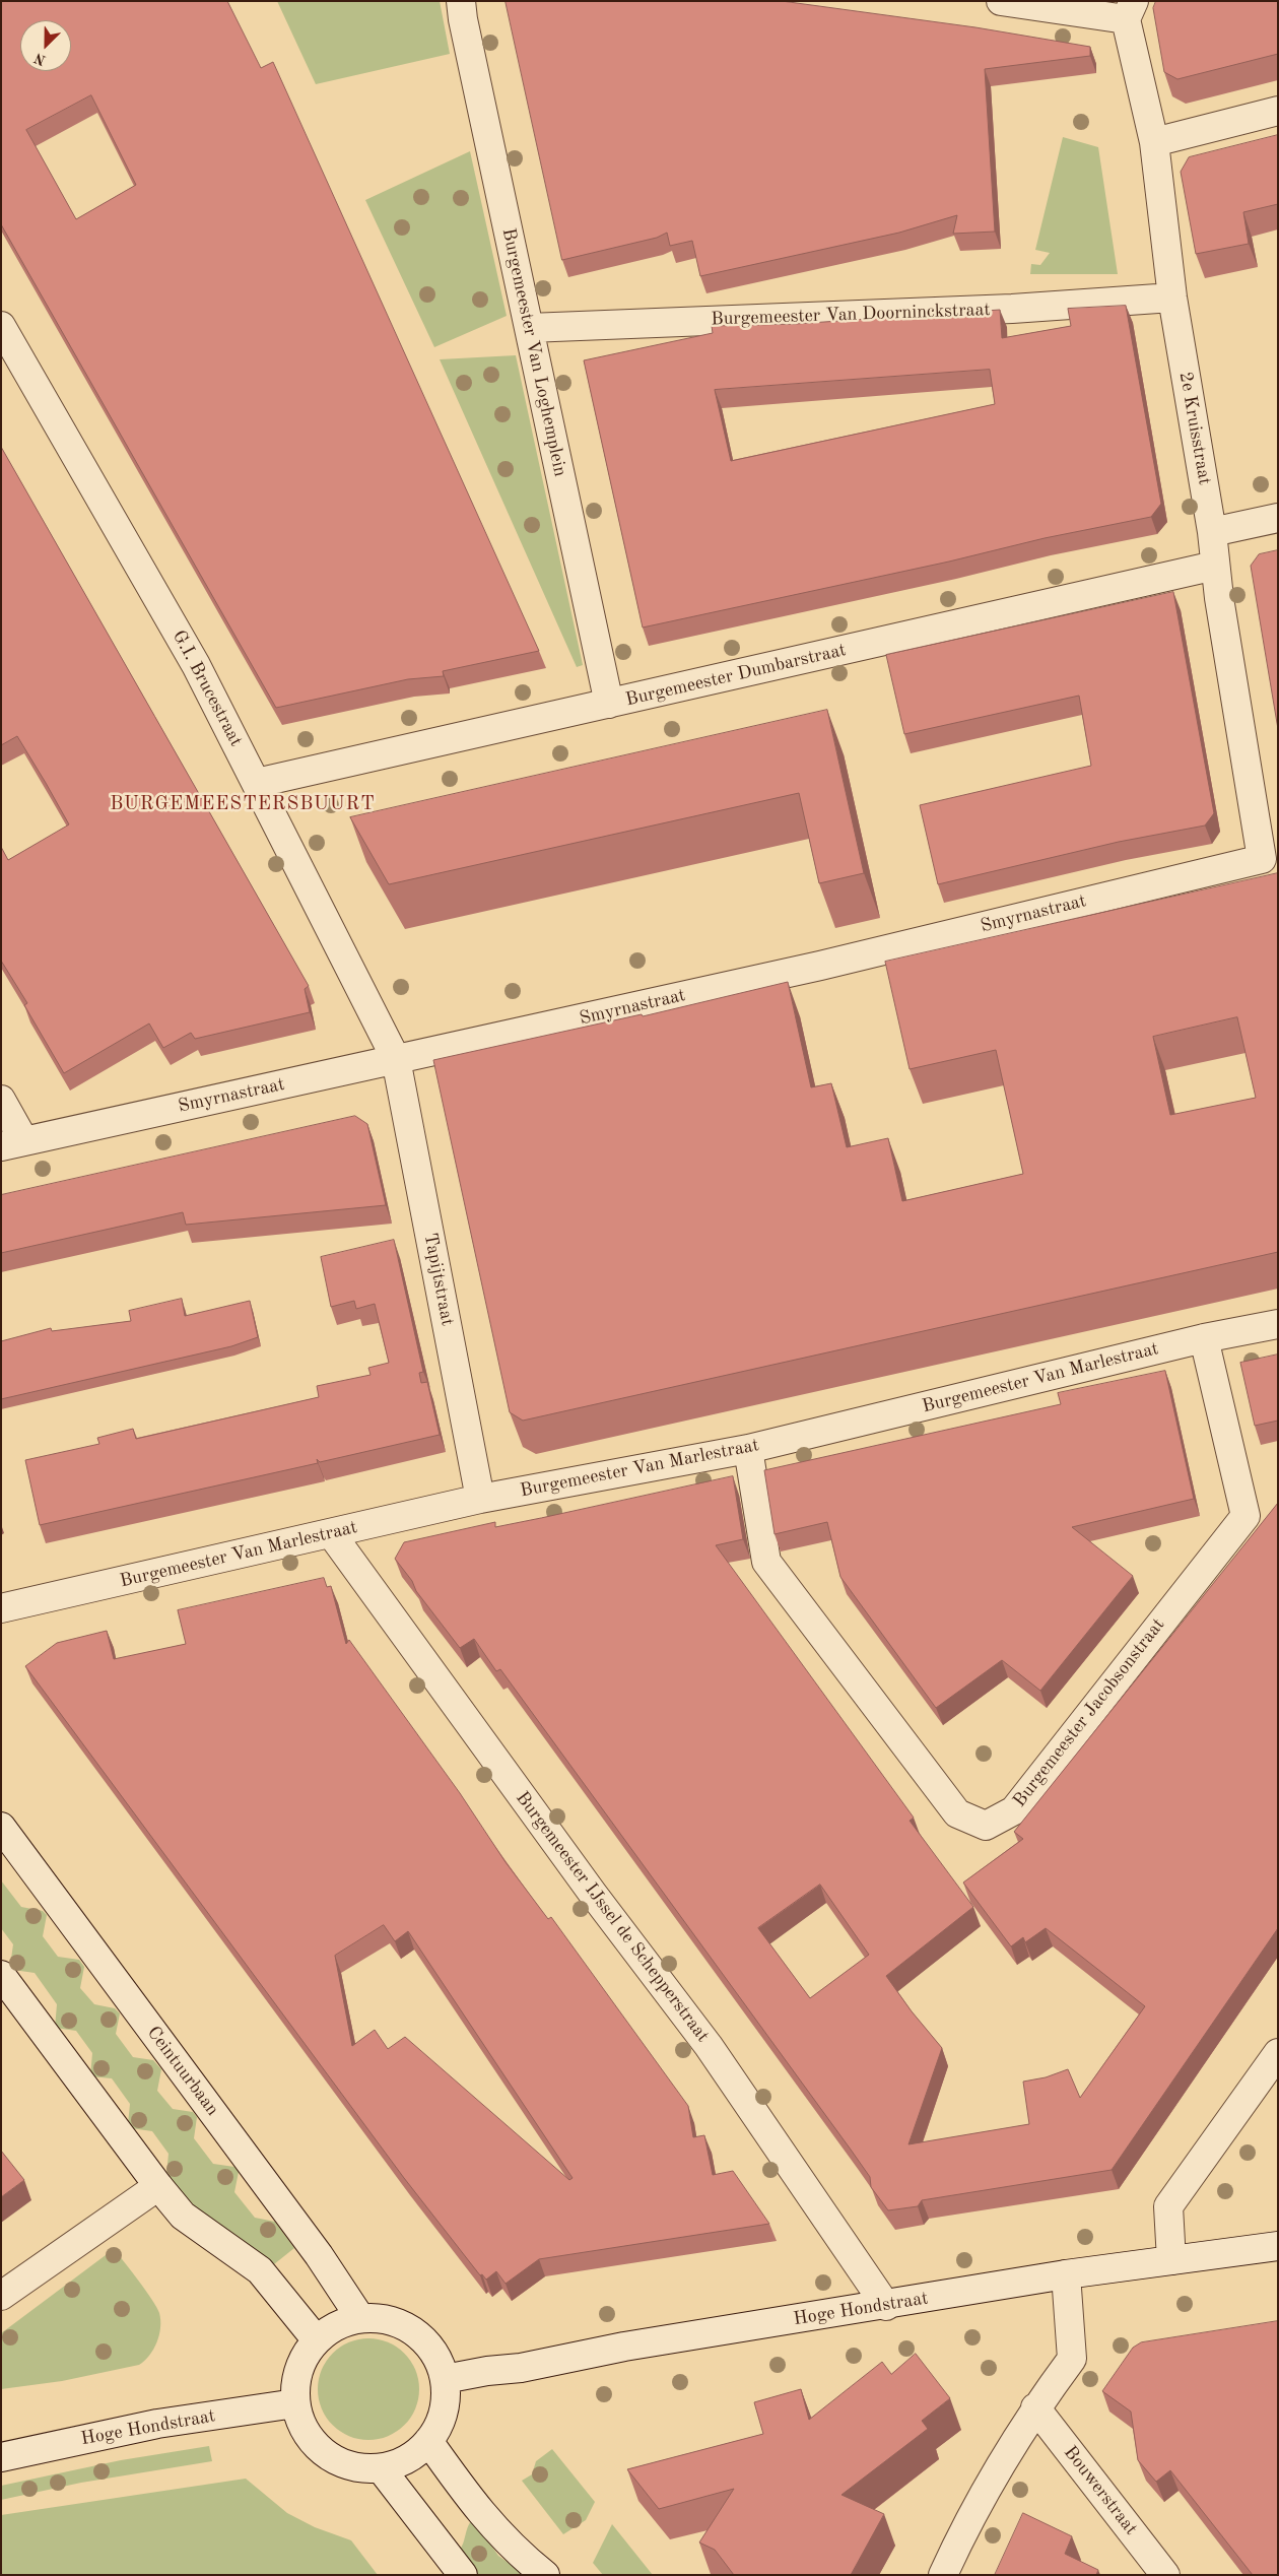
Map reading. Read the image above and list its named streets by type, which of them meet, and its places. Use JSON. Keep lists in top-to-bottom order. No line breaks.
{"streets":{"street":["Burgemeester Van Doorninckstraat","Burgemeester Van Loghemplein","2e Kruisstraat","Burgemeester Dumbarstraat","G.I. Brucestraat","Smyrnastraat","Tapijtstraat","Burgemeester Van Marlestraat","Burgemeester Jacobsonstraat","Burgemeester IJssel de Schepperstraat","Ceintuurbaan","Hoge Hondstraat","Bouwerstraat"]},"crossings":[["Burgemeester Van Doorninckstraat","Burgemeester Van Loghemplein"],["Burgemeester Van Doorninckstraat","2e Kruisstraat"],["Burgemeester Van Loghemplein","Burgemeester Dumbarstraat"],["2e Kruisstraat","Burgemeester Dumbarstraat"],["2e Kruisstraat","Smyrnastraat"],["Burgemeester Dumbarstraat","G.I. Brucestraat"],["G.I. Brucestraat","Smyrnastraat"],["G.I. Brucestraat","Tapijtstraat"],["Smyrnastraat","Tapijtstraat"],["Tapijtstraat","Burgemeester Van Marlestraat"],["Burgemeester Van Marlestraat","Burgemeester Jacobsonstraat"],["Burgemeester Van Marlestraat","Burgemeester IJssel de Schepperstraat"],["Burgemeester IJssel de Schepperstraat","Hoge Hondstraat"],["Ceintuurbaan","Hoge Hondstraat"]],"districts":["BURGEMEESTERSBUURT"],"north":"bottom left"}
